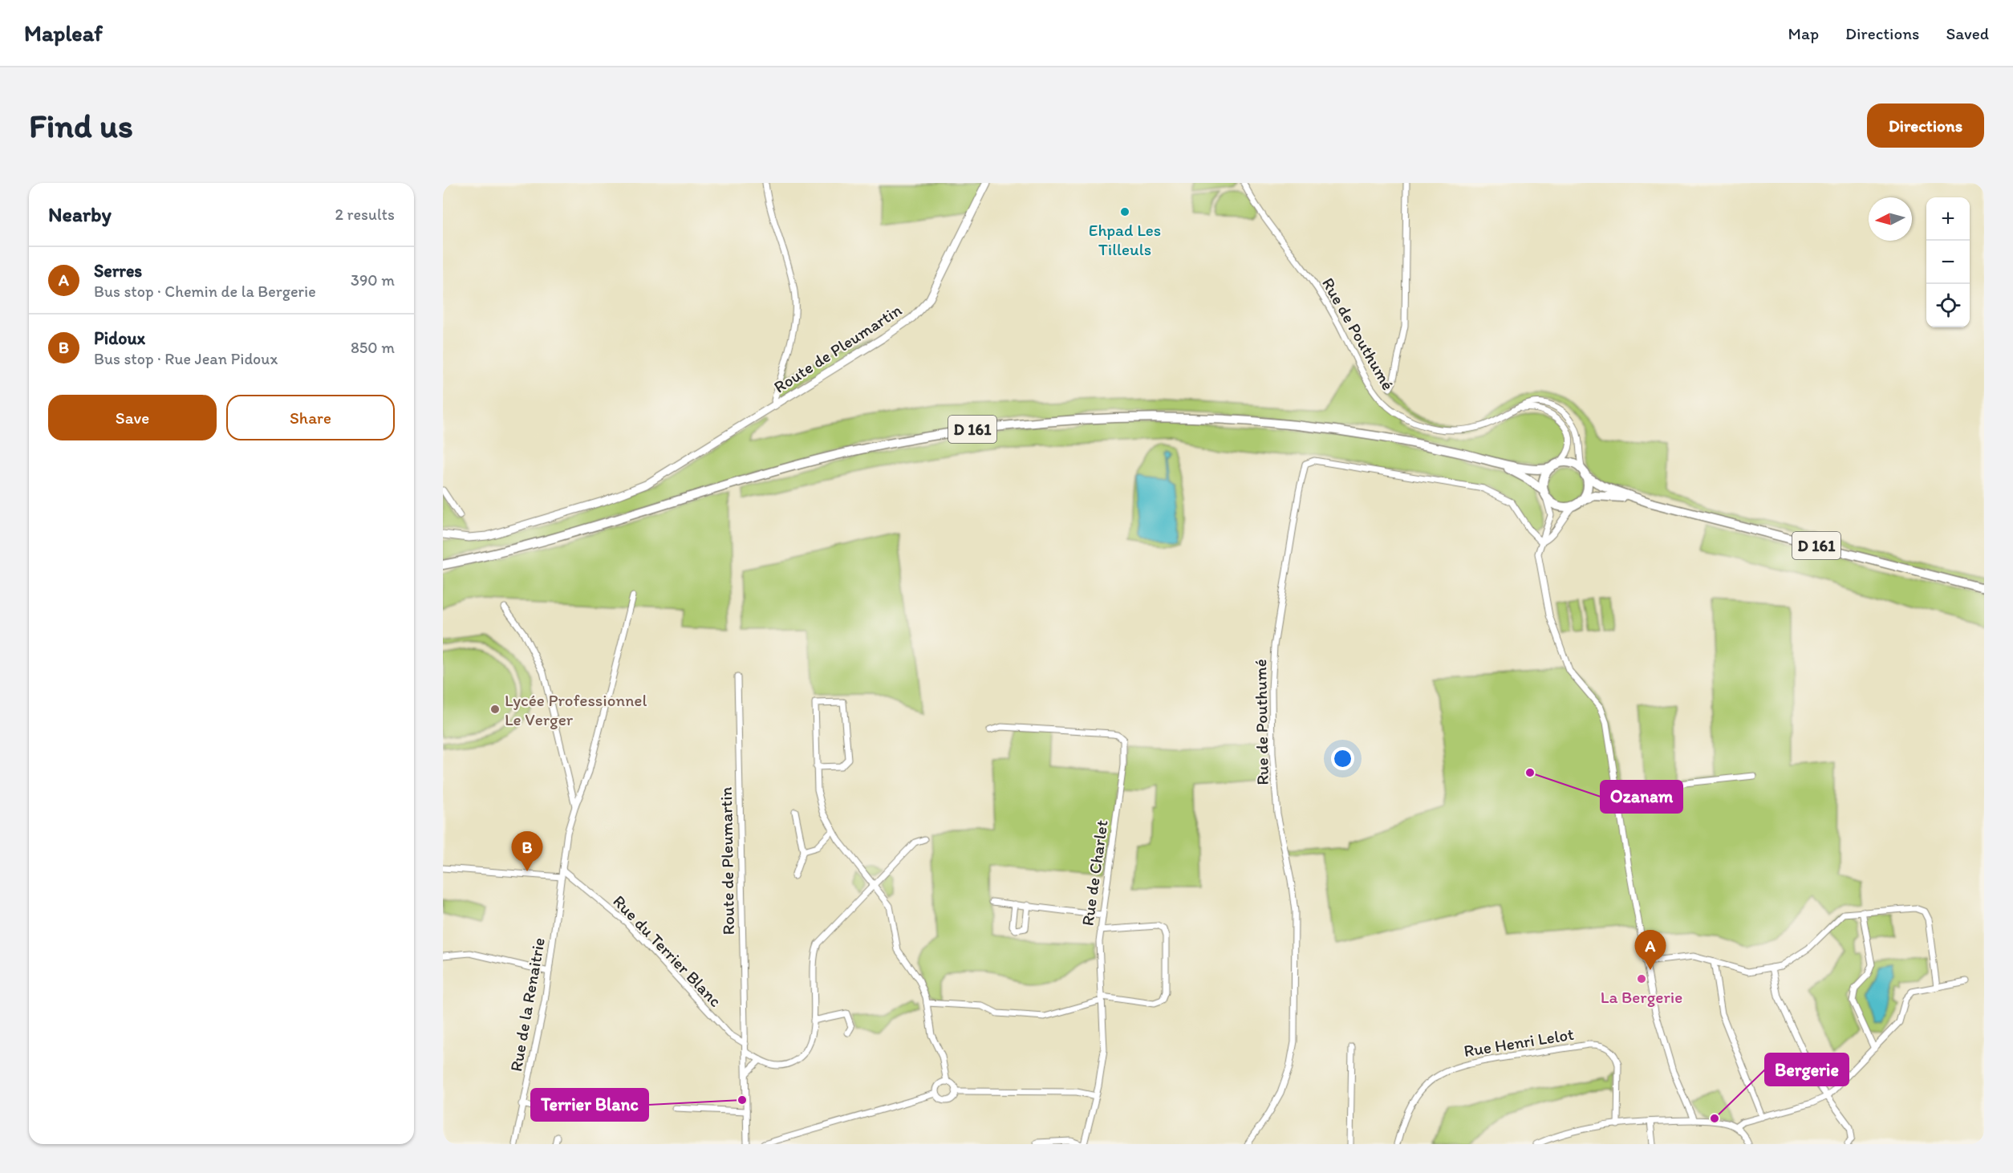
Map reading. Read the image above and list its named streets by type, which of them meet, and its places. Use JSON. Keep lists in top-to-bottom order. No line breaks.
{"streets":{"main road":["Route de Pleumartin","D 161"],"street":["Rue de Pouthumé","Rue de Charlet","Rue du Terrier Blanc","Rue de la Renaitrie","Rue Henri Lelot"]},"crossings":[["Rue de Pouthumé","D 161"],["Route de Pleumartin","Rue du Terrier Blanc"],["Rue du Terrier Blanc","Rue de la Renaitrie"]],"places":["Ehpad Les Tilleuls","Lycée Professionnel Le Verger","Ozanam","La Bergerie","Terrier Blanc","Bergerie"],"north":"left","page":{"header":"Mapleaf","nav":["Map","Directions","Saved"],"buttons":["Directions",["Save","Share"]],"title":"Find us","heading":["Nearby","2 results"],"map_buttons":["+","−"],"list":[{"mark":"A","name":"Serres","note":"Bus stop · Chemin de la Bergerie","value":"390 m"},{"mark":"B","name":"Pidoux","note":"Bus stop · Rue Jean Pidoux","value":"850 m"}],"pins":["B","A"]}}
